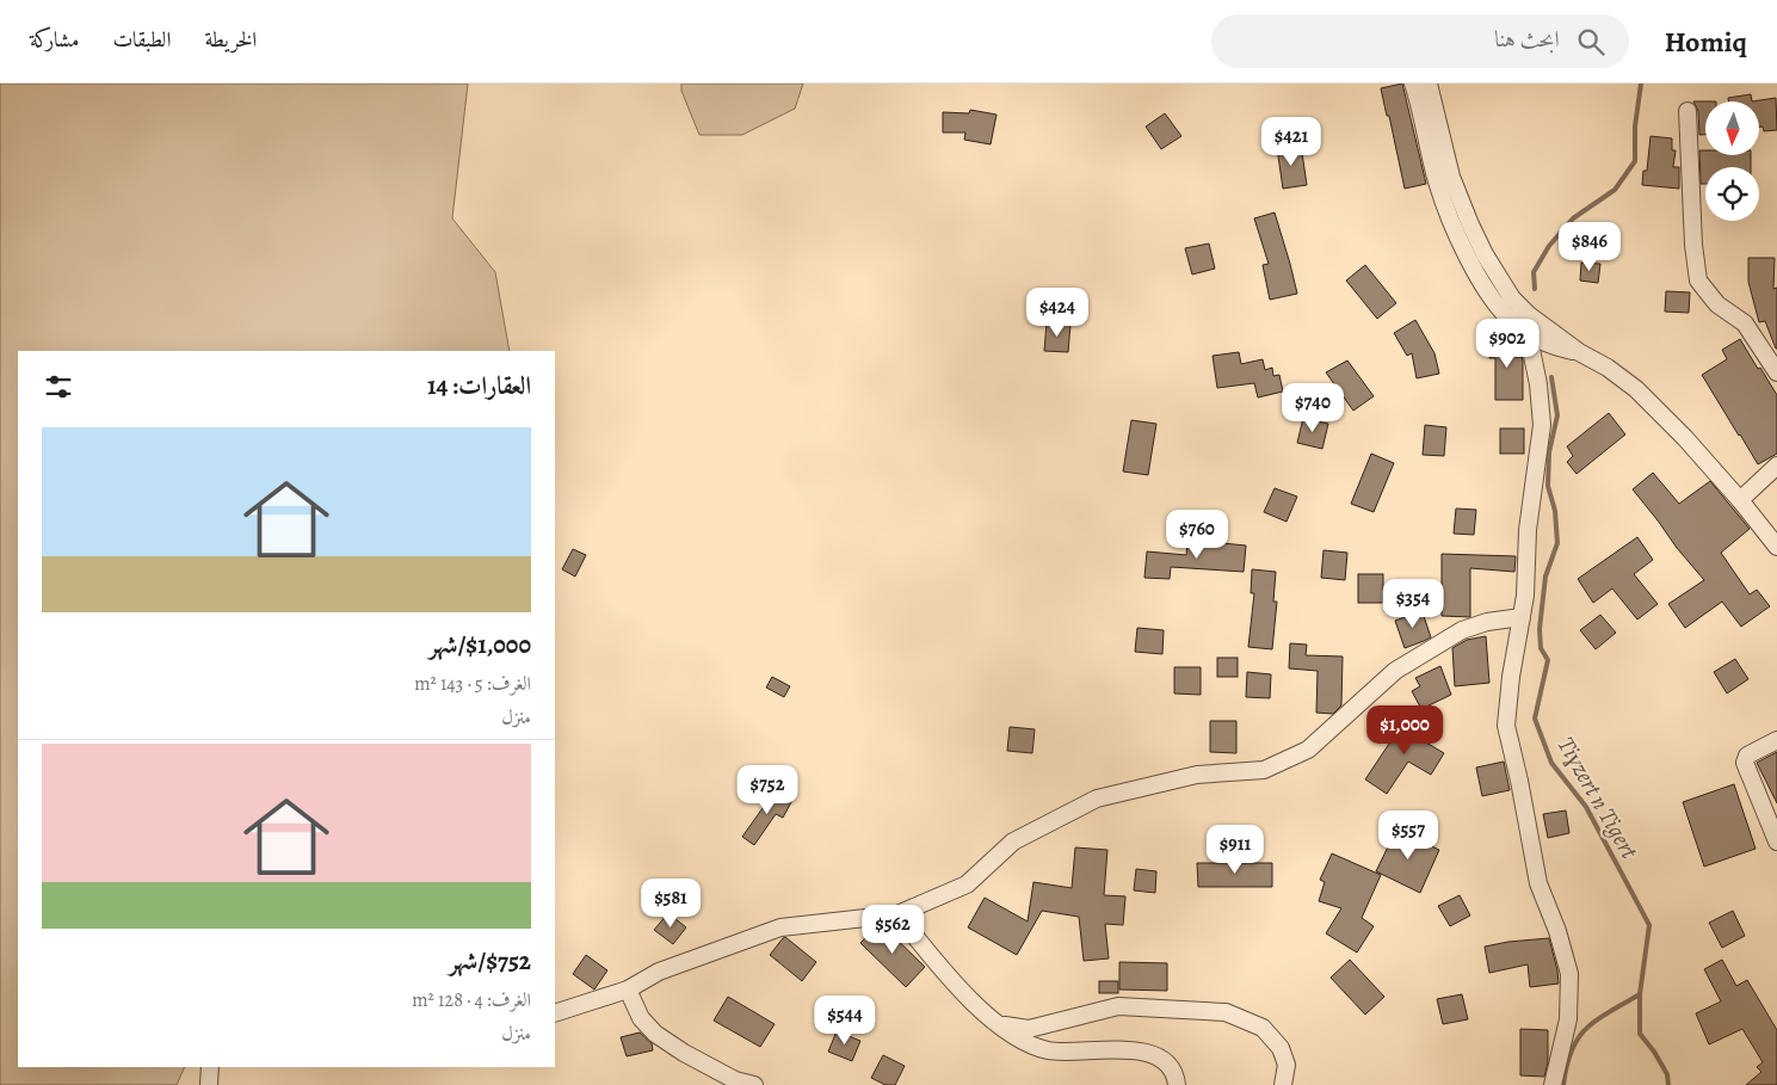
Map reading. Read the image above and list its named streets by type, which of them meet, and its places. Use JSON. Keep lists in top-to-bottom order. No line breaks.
{"water":["Tiɣzert n Tigert"],"north":"bottom","page":{"header":"Homiq","search":"ابحث هنا","nav":["الخريطة","الطبقات","مشاركة"],"price":["$421","$846","$424","$902","$740","$760","$354","$1,000","$752","$557","$911","$581","$562","$544"],"heading":"العقارات: 14","list":[{"name":"$1,000/شهر","note":"الغرف: 5 · 143 m² · منزل"},{"name":"$752/شهر","note":"الغرف: 4 · 128 m² · منزل"}]}}
